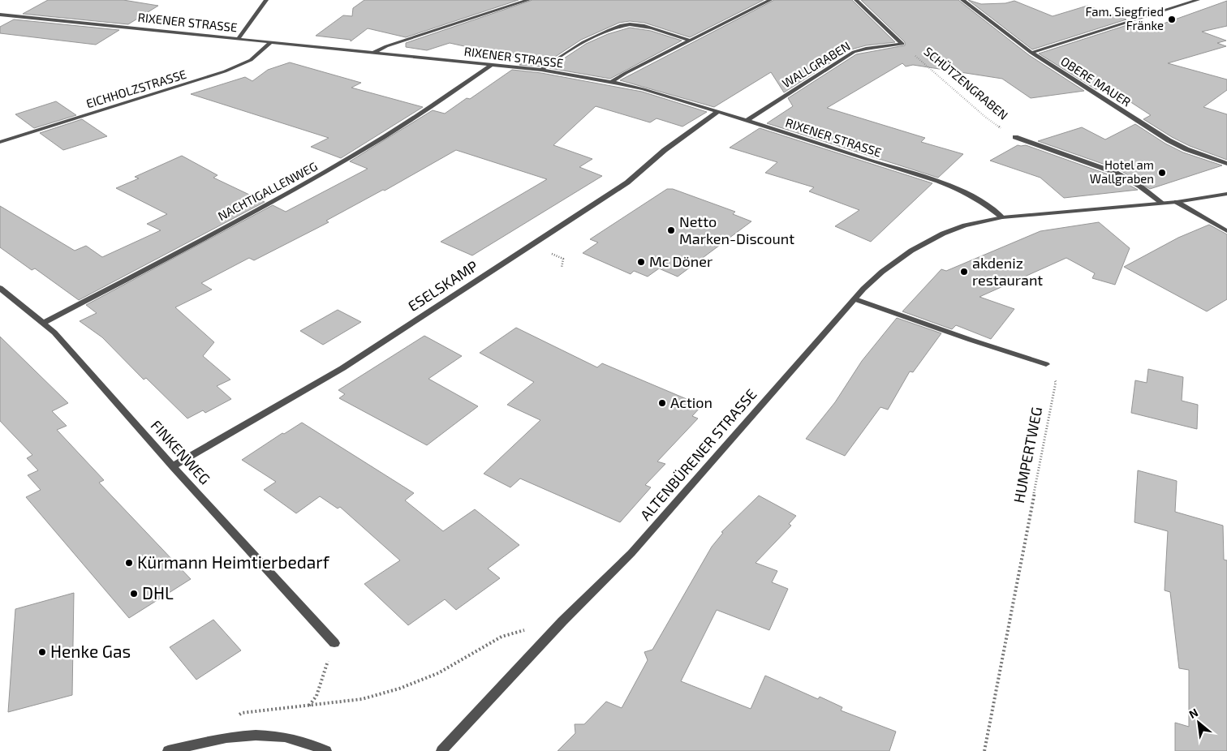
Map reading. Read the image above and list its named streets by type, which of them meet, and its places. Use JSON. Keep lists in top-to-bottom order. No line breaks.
{"streets":{"street":["RIXENER STRASSE","WALLGRABEN","OBERE MAUER","SCHÜTZENGRABEN","EICHHOLZSTRASSE","NACHTIGALLENWEG","ESELSKAMP","FINKENWEG","ALTENBÜRENER STRASSE"],"path":["HUMPERTWEG"]},"crossings":[["RIXENER STRASSE","WALLGRABEN"],["RIXENER STRASSE","EICHHOLZSTRASSE"],["RIXENER STRASSE","NACHTIGALLENWEG"],["RIXENER STRASSE","ESELSKAMP"],["RIXENER STRASSE","ALTENBÜRENER STRASSE"],["WALLGRABEN","SCHÜTZENGRABEN"],["SCHÜTZENGRABEN","ALTENBÜRENER STRASSE"],["NACHTIGALLENWEG","FINKENWEG"],["ESELSKAMP","FINKENWEG"]],"places":["Fam. Siegfried Fränke","Hotel am Wallgraben","Netto Marken-Discount","Mc Döner","akdeniz restaurant","Action","Kürmann Heimtierbedarf","DHL","Henke Gas"],"north":"top left"}
